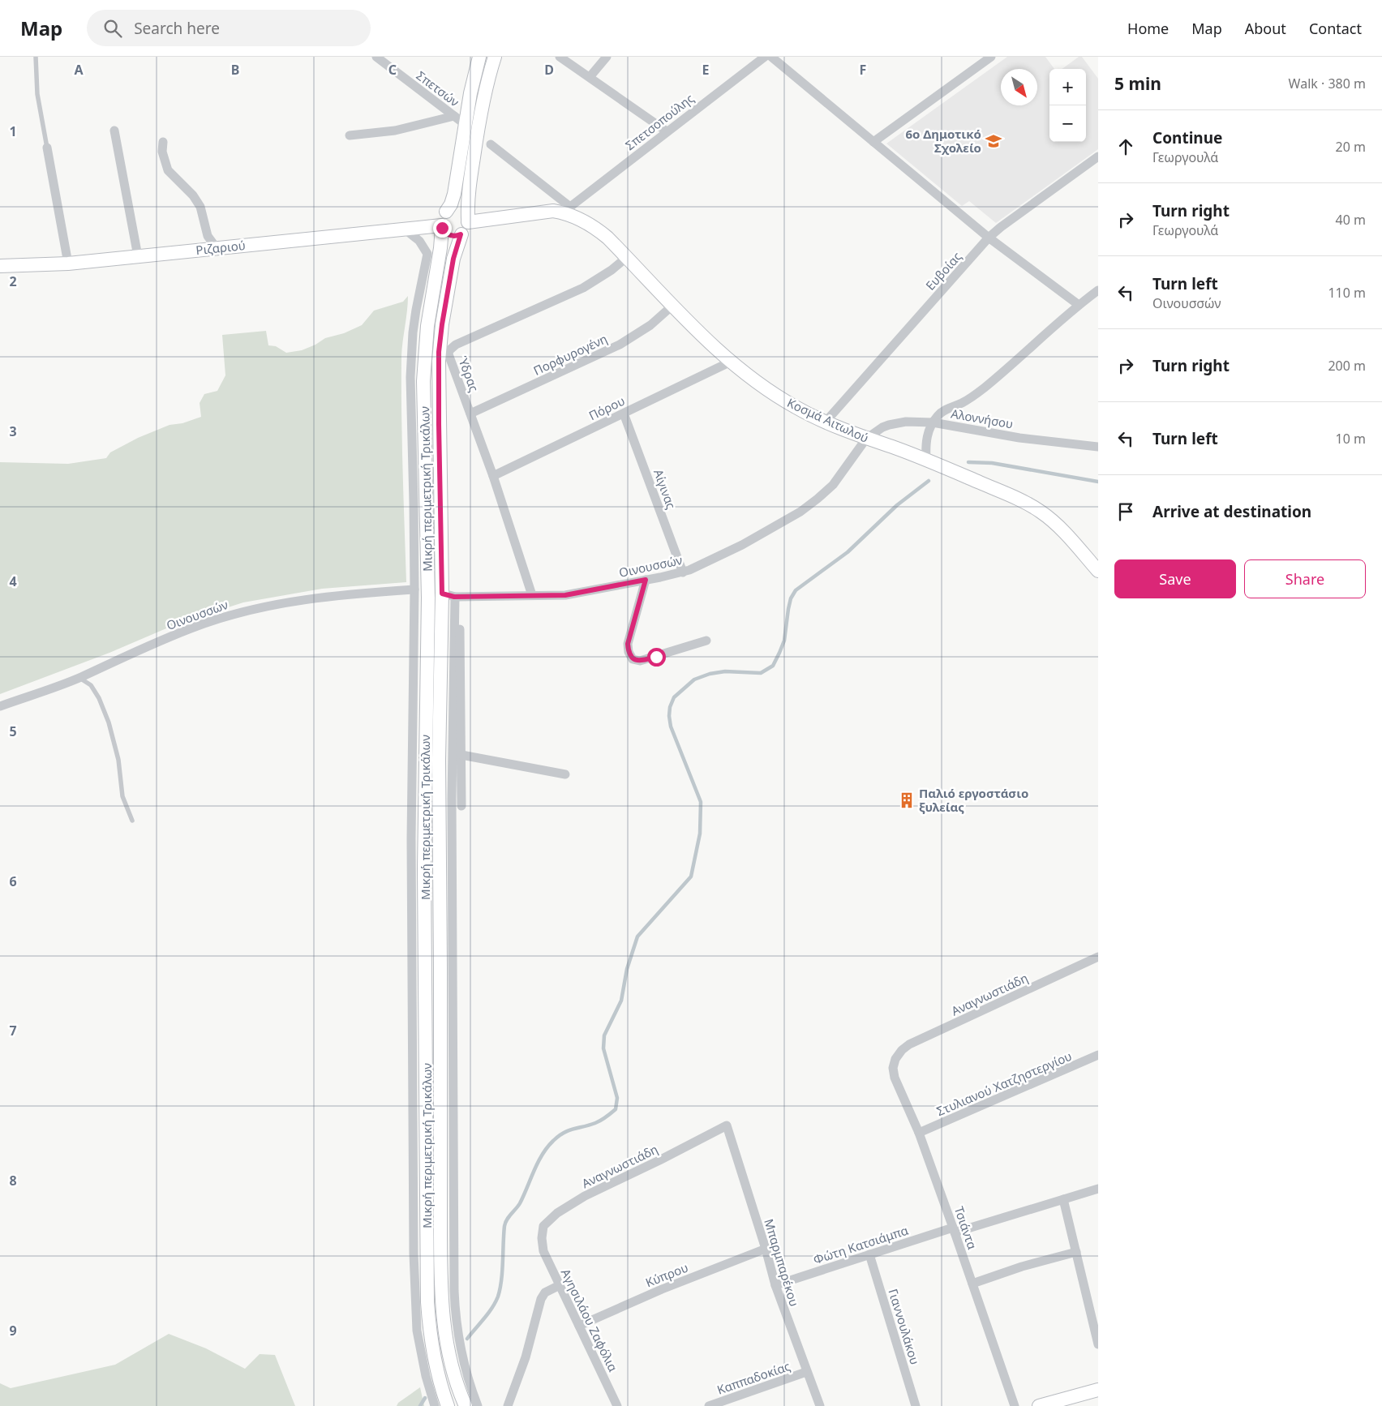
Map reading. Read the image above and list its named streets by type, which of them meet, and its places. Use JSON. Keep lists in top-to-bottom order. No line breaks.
{"streets":{"main road":["Ριζαριού","Κοσμά Αιτωλού","Μικρή περιμετρική Τρικάλων"],"street":["Σπετσών","Σπετσοπούλης","Ευβοίας","Πορφυρογένη","Ύδρας","Πόρου","Αλοννήσου","Αίγινας","Οινουσσών","Αναγνωστιάδη","Στυλιανού Χατζηστεργίου","Τσιάντα","Φώτη Κατσιάμπα","Μπαρμπαρέκου","Κύπρου","Αγησιλάου Ζαφόλια","Γιαννουλάκου","Καππαδοκίας"]},"crossings":[["Σπετσών","Μικρή περιμετρική Τρικάλων"],["Σπετσοπούλης","Κοσμά Αιτωλού"],["Ριζαριού","Κοσμά Αιτωλού"],["Ριζαριού","Μικρή περιμετρική Τρικάλων"],["Ευβοίας","Κοσμά Αιτωλού"],["Πορφυρογένη","Ύδρας"],["Πορφυρογένη","Κοσμά Αιτωλού"],["Ύδρας","Πόρου"],["Ύδρας","Κοσμά Αιτωλού"],["Ύδρας","Οινουσσών"],["Πόρου","Κοσμά Αιτωλού"],["Πόρου","Αίγινας"],["Αλοννήσου","Κοσμά Αιτωλού"],["Αλοννήσου","Οινουσσών"],["Κοσμά Αιτωλού","Μικρή περιμετρική Τρικάλων"],["Κοσμά Αιτωλού","Οινουσσών"],["Μικρή περιμετρική Τρικάλων","Οινουσσών"],["Αίγινας","Οινουσσών"],["Αναγνωστιάδη","Τσιάντα"],["Αναγνωστιάδη","Μπαρμπαρέκου"],["Αναγνωστιάδη","Αγησιλάου Ζαφόλια"],["Στυλιανού Χατζηστεργίου","Τσιάντα"],["Τσιάντα","Φώτη Κατσιάμπα"],["Φώτη Κατσιάμπα","Μπαρμπαρέκου"],["Φώτη Κατσιάμπα","Γιαννουλάκου"],["Μπαρμπαρέκου","Κύπρου"],["Μπαρμπαρέκου","Καππαδοκίας"],["Κύπρου","Αγησιλάου Ζαφόλια"]],"places":{"school or university":["6ο Δημοτικό Σχολείο"],"building":["Παλιό εργοστάσιο ξυλείας"]},"north":"bottom right","page":{"header":"Map","search":"Search here","nav":["Home","Map","About","Contact"],"heading":["5 min","Walk · 380 m"],"map_buttons":["+","−"],"list":[["Continue","Γεωργουλά","20 m"],["Turn right","Γεωργουλά","40 m"],["Turn left","Οινουσσών","110 m"],["Turn right","200 m"],["Turn left","10 m"],"Arrive at destination"],"buttons":["Save","Share"]},"grid":{"columns":["A","B","C","D","E","F"],"rows":["1","2","3","4","5","6","7","8","9"]}}
